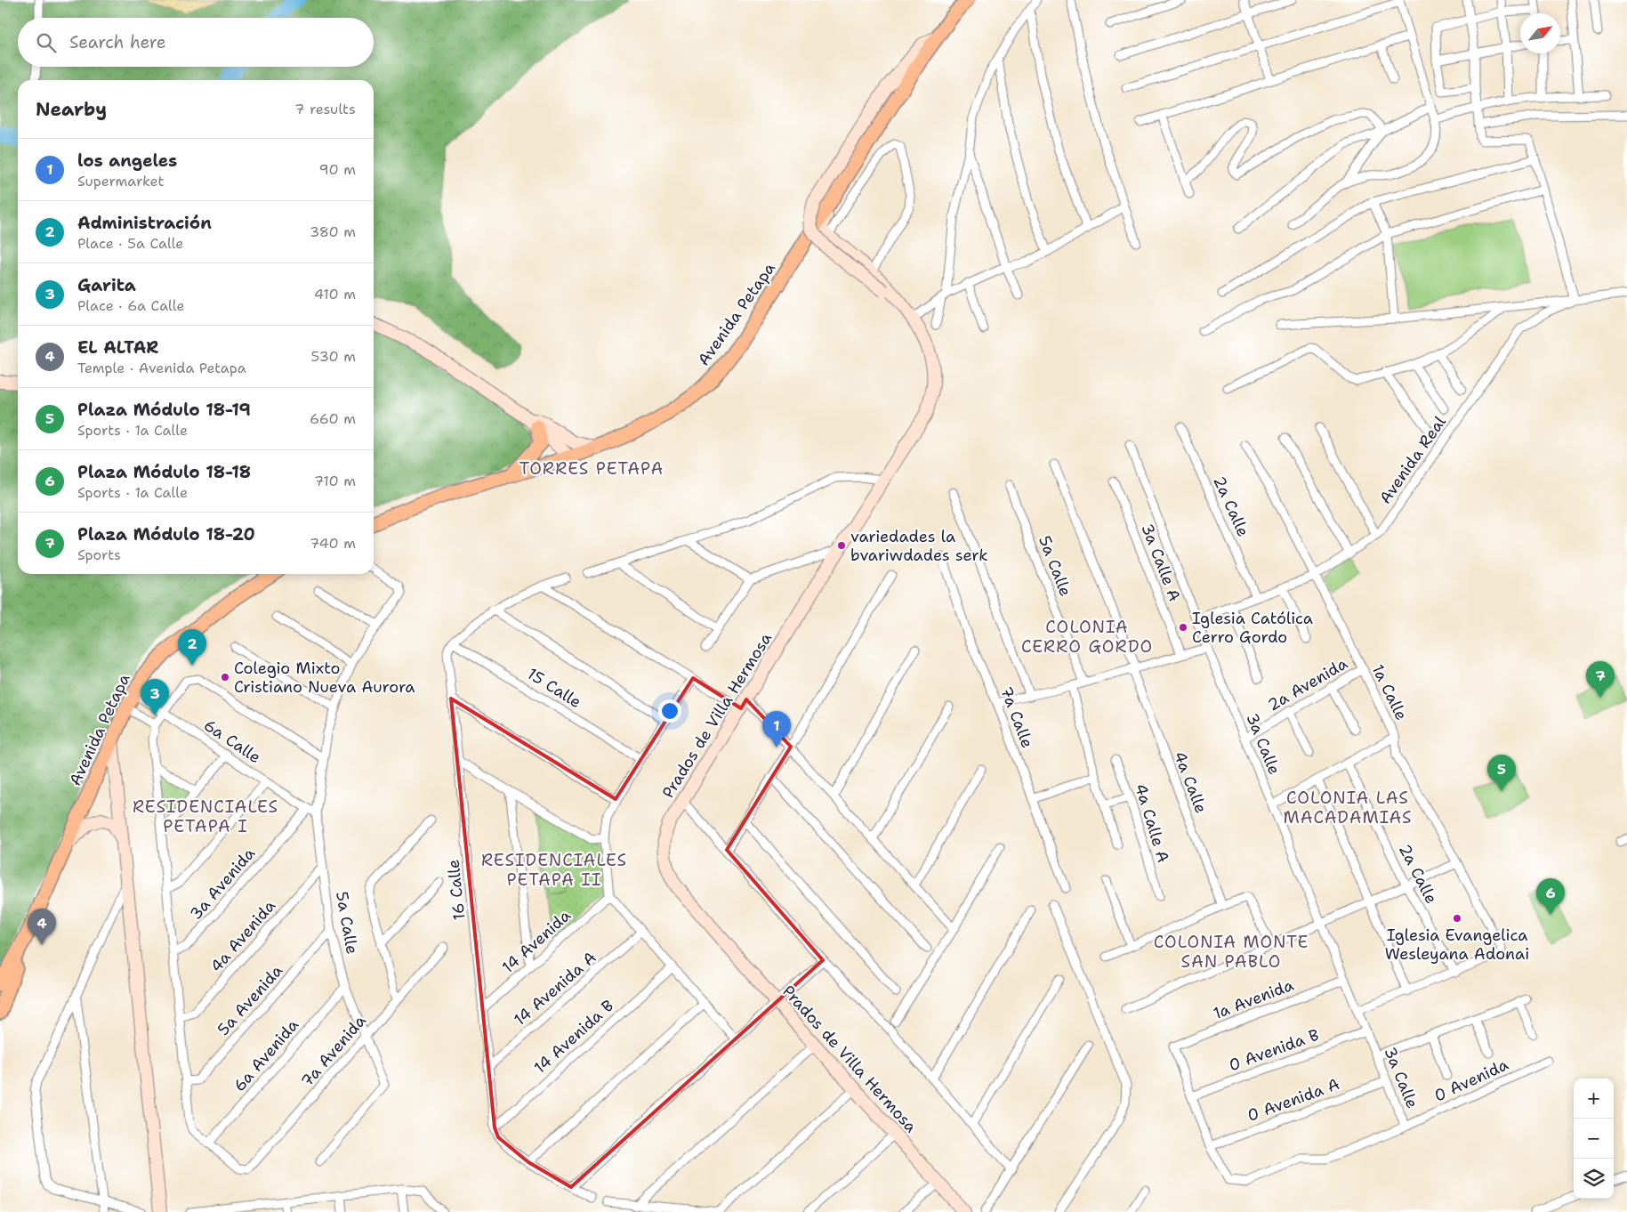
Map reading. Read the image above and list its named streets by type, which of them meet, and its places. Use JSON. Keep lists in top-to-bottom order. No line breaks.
{"streets":{"main road":["Avenida Petapa","Prados de Villa Hermosa"],"street":["Avenida Real","2a Calle","3a Calle A","5a Calle","2a Avenida","15 Calle","1a Calle","7a Calle","6a Calle","3a Calle","4a Calle","4a Calle A","3a Avenida","16 Calle","4a Avenida","14 Avenida","14 Avenida A","1a Avenida","5a Avenida","14 Avenida B","0 Avenida B","7a Avenida","6a Avenida","0 Avenida","0 Avenida A"]},"crossings":[["Avenida Petapa","6a Calle"],["Avenida Real","2a Calle"],["Avenida Real","1a Calle"],["Avenida Real","3a Calle"],["2a Calle","1a Calle"],["5a Calle","6a Calle"],["5a Calle","4a Avenida"],["5a Calle","5a Avenida"],["5a Calle","7a Avenida"],["5a Calle","6a Avenida"],["2a Avenida","1a Calle"],["2a Avenida","3a Calle"],["15 Calle","16 Calle"],["6a Calle","3a Avenida"],["3a Calle","1a Avenida"],["3a Calle","0 Avenida B"],["3a Calle","0 Avenida"],["3a Calle","0 Avenida A"],["16 Calle","14 Avenida"],["16 Calle","14 Avenida A"],["16 Calle","14 Avenida B"],["1a Avenida","0 Avenida B"],["7a Avenida","6a Avenida"],["0 Avenida","0 Avenida A"]],"districts":["TORRES PETAPA","COLONIA CERRO GORDO","COLONIA LAS MACADAMIAS","RESIDENCIALES PETAPA I","RESIDENCIALES PETAPA II","COLONIA MONTE SAN PABLO"],"places":["variedades la bvariwdades serk","Iglesia Católica Cerro Gordo","Colegio Mixto Cristiano Nueva Aurora","Iglesia Evangelica Wesleyana Adonai"],"north":"top right","page":{"search":"Search here","heading":["Nearby","7 results"],"list":[{"mark":"1","name":"los angeles","note":"Supermarket","value":"90 m"},{"mark":"2","name":"Administración","note":"Place · 5a Calle","value":"380 m"},{"mark":"3","name":"Garita","note":"Place · 6a Calle","value":"410 m"},{"mark":"4","name":"EL ALTAR","note":"Temple · Avenida Petapa","value":"530 m"},{"mark":"5","name":"Plaza Módulo 18-19","note":"Sports · 1a Calle","value":"660 m"},{"mark":"6","name":"Plaza Módulo 18-18","note":"Sports · 1a Calle","value":"710 m"},{"mark":"7","name":"Plaza Módulo 18-20","note":"Sports","value":"740 m"}],"pins":["2","7","3","1","5","6","4"],"map_buttons":["+","−"]}}
